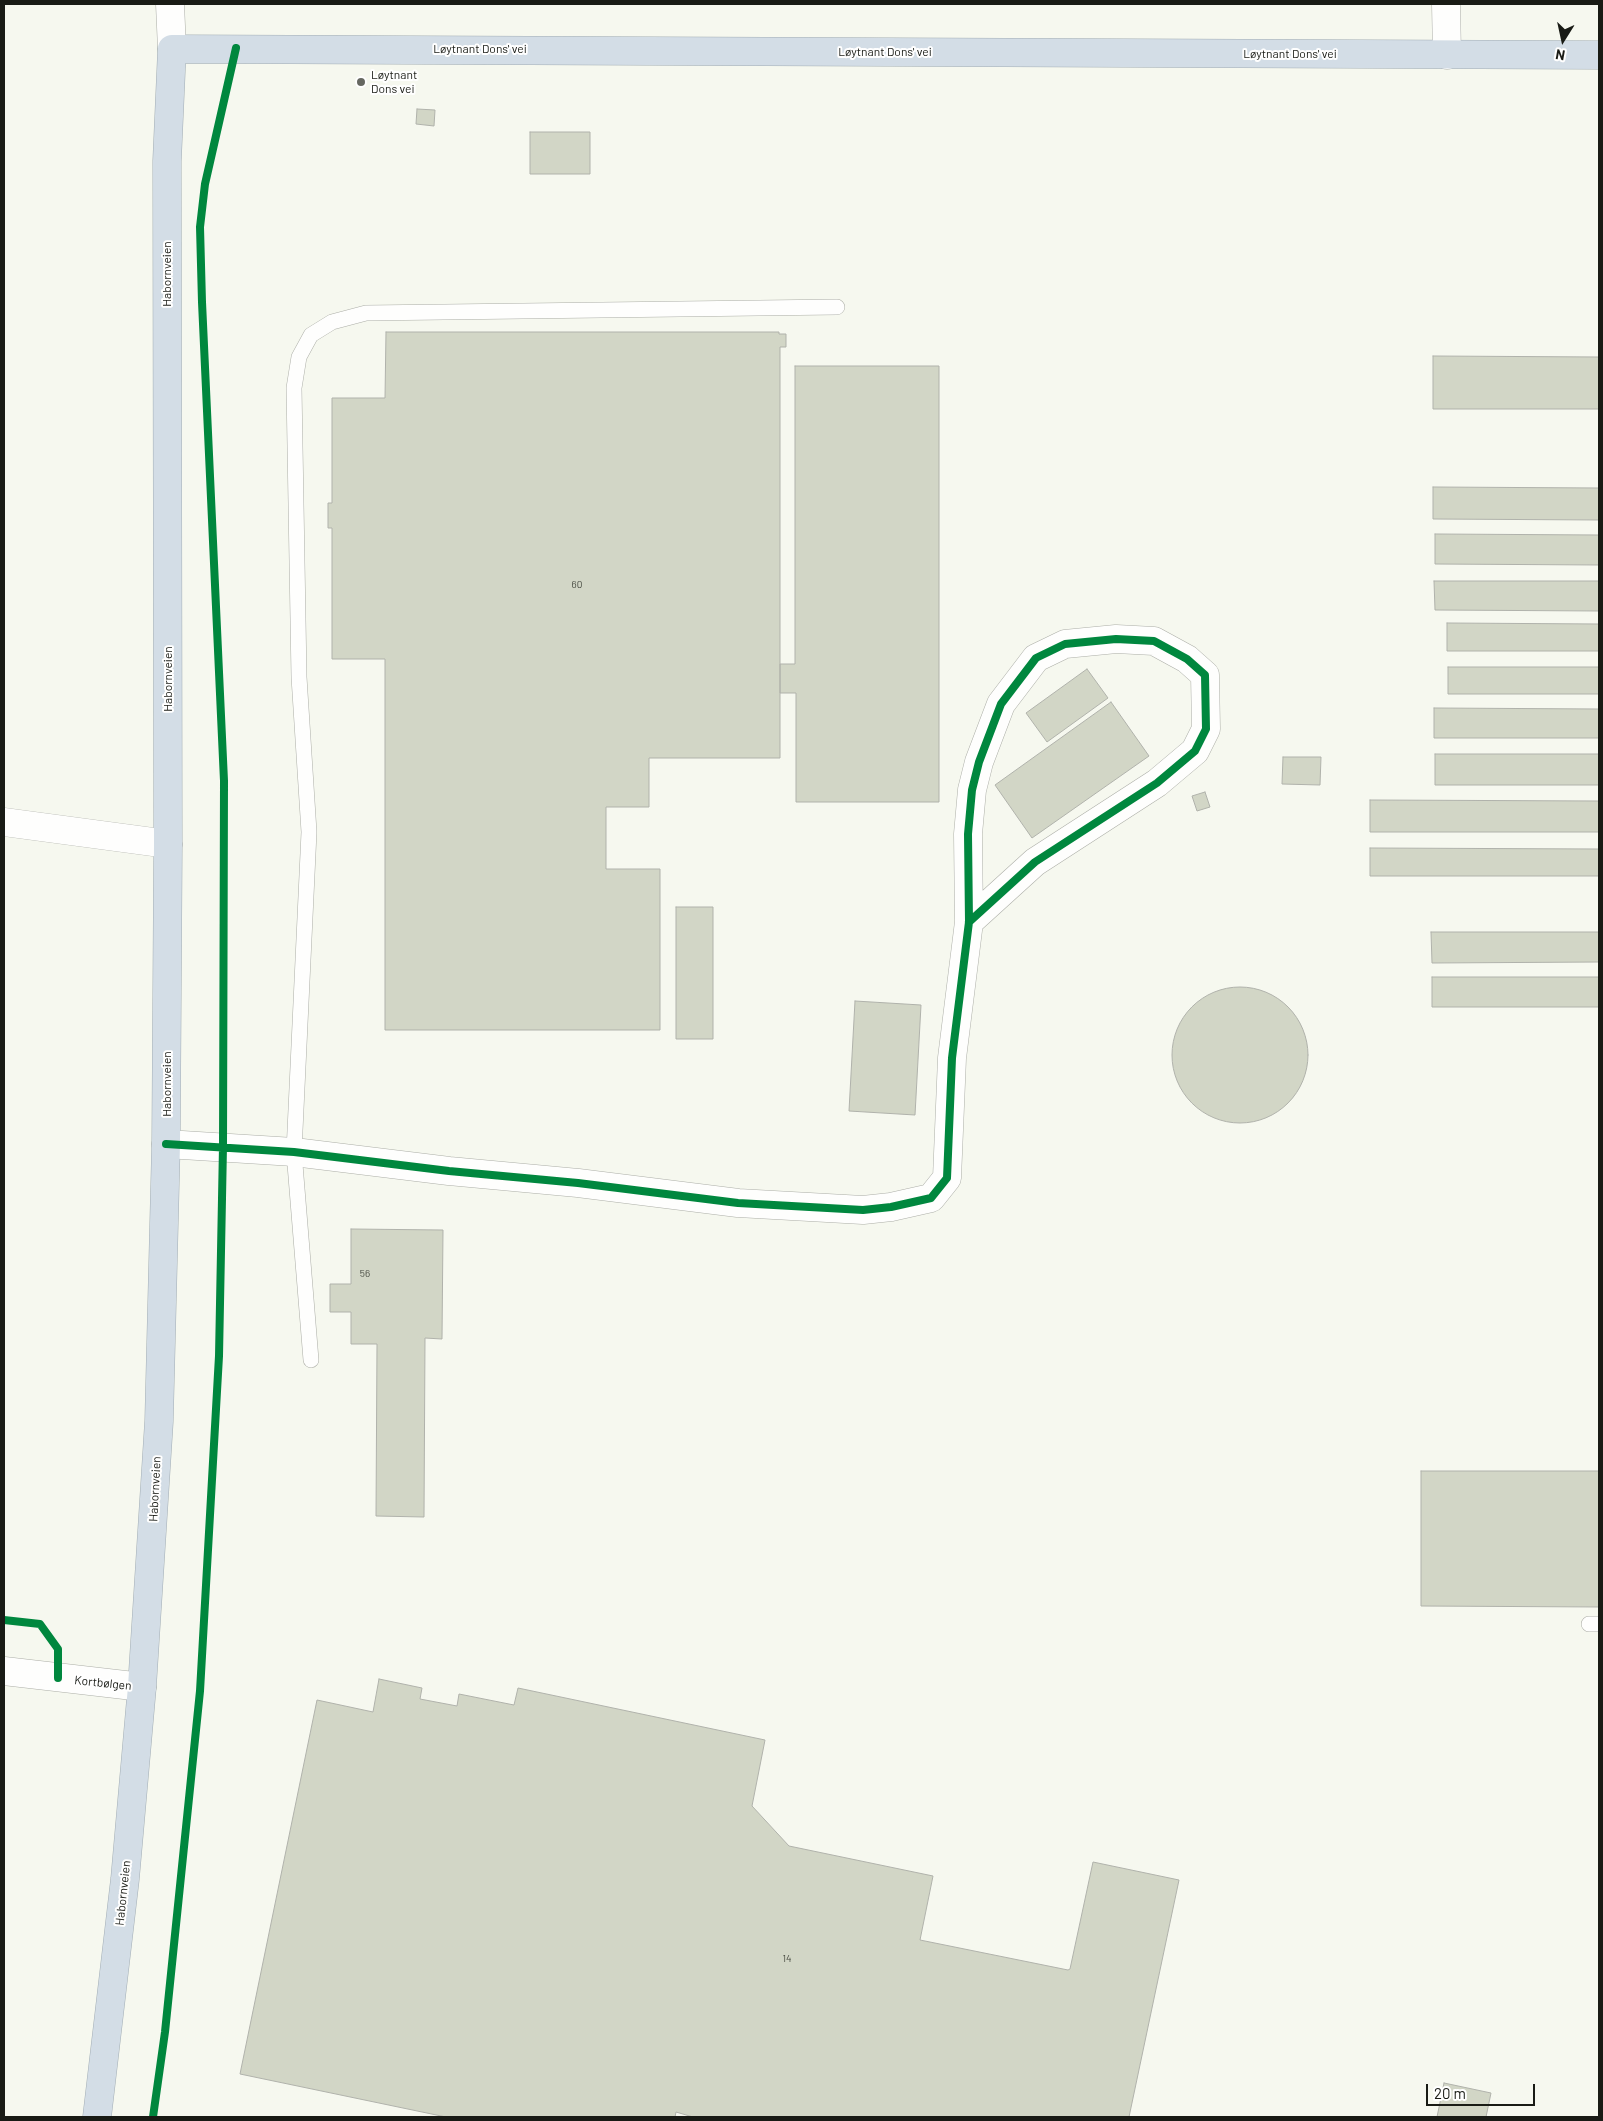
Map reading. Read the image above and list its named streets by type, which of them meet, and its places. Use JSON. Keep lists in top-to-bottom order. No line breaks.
{"streets":{"highway":["Løytnant Dons' vei","Habornveien"],"street":["Kortbølgen"]},"crossings":[["Løytnant Dons' vei","Habornveien"],["Habornveien","Kortbølgen"]],"places":["Løytnant Dons vei"],"house_numbers":["60","56","14"],"scale_bar":"20 m","north":"bottom"}
